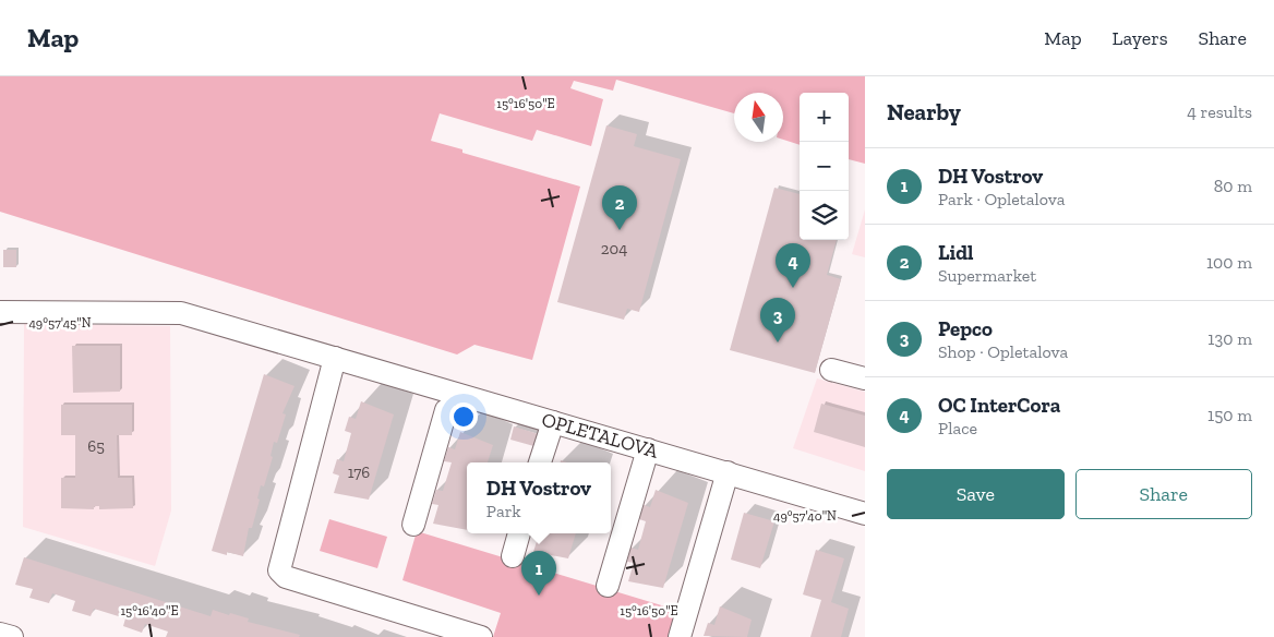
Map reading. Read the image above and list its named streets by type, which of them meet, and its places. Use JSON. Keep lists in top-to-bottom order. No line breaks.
{"streets":{"street":["OPLETALOVA"]},"house_numbers":["204","65","176"],"north":"top","page":{"header":"Map","nav":["Map","Layers","Share"],"heading":["Nearby","4 results"],"map_buttons":["+","−"],"list":[{"mark":"1","name":"DH Vostrov","note":"Park · Opletalova","value":"80 m"},{"mark":"2","name":"Lidl","note":"Supermarket","value":"100 m"},{"mark":"3","name":"Pepco","note":"Shop · Opletalova","value":"130 m"},{"mark":"4","name":"OC InterCora","note":"Place","value":"150 m"}],"pins":["2","4","3","1"],"buttons":["Save","Share"],"popup":["DH Vostrov","Park"]},"coordinates":["15°16'50\"E","49°57'45\"N","49°57'40\"N","15°16'40\"E"]}
